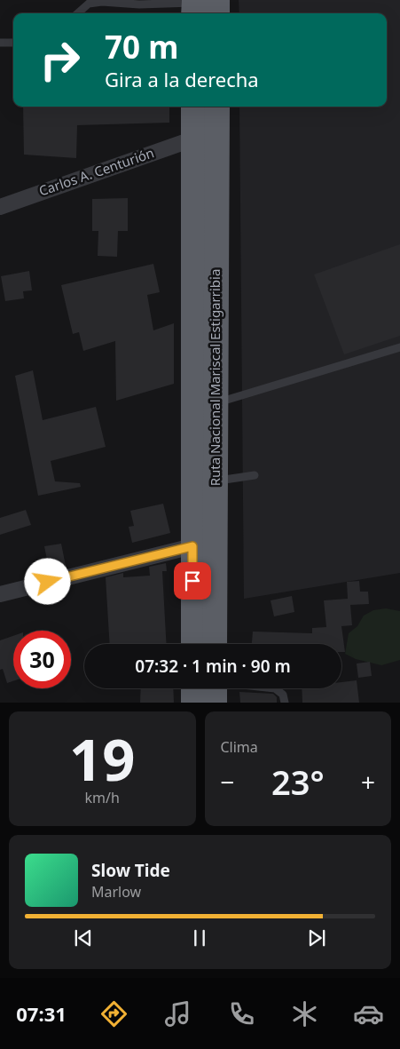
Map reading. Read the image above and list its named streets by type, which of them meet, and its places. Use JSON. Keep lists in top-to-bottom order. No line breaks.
{"streets":{"highway":["Ruta Nacional Mariscal Estigarribia"],"street":["Carlos A. Centurión"]},"crossings":[["Carlos A. Centurión","Ruta Nacional Mariscal Estigarribia"]],"page":{"turn":["70 m","Gira a la derecha"],"limit":"30","trip":"07:32 · 1 min · 90 m","tile":[["19","km/h"],"Clima"],"heat":["−","23°","+"],"song":["Slow Tide","Marlow"],"tabs":"07:31"}}
